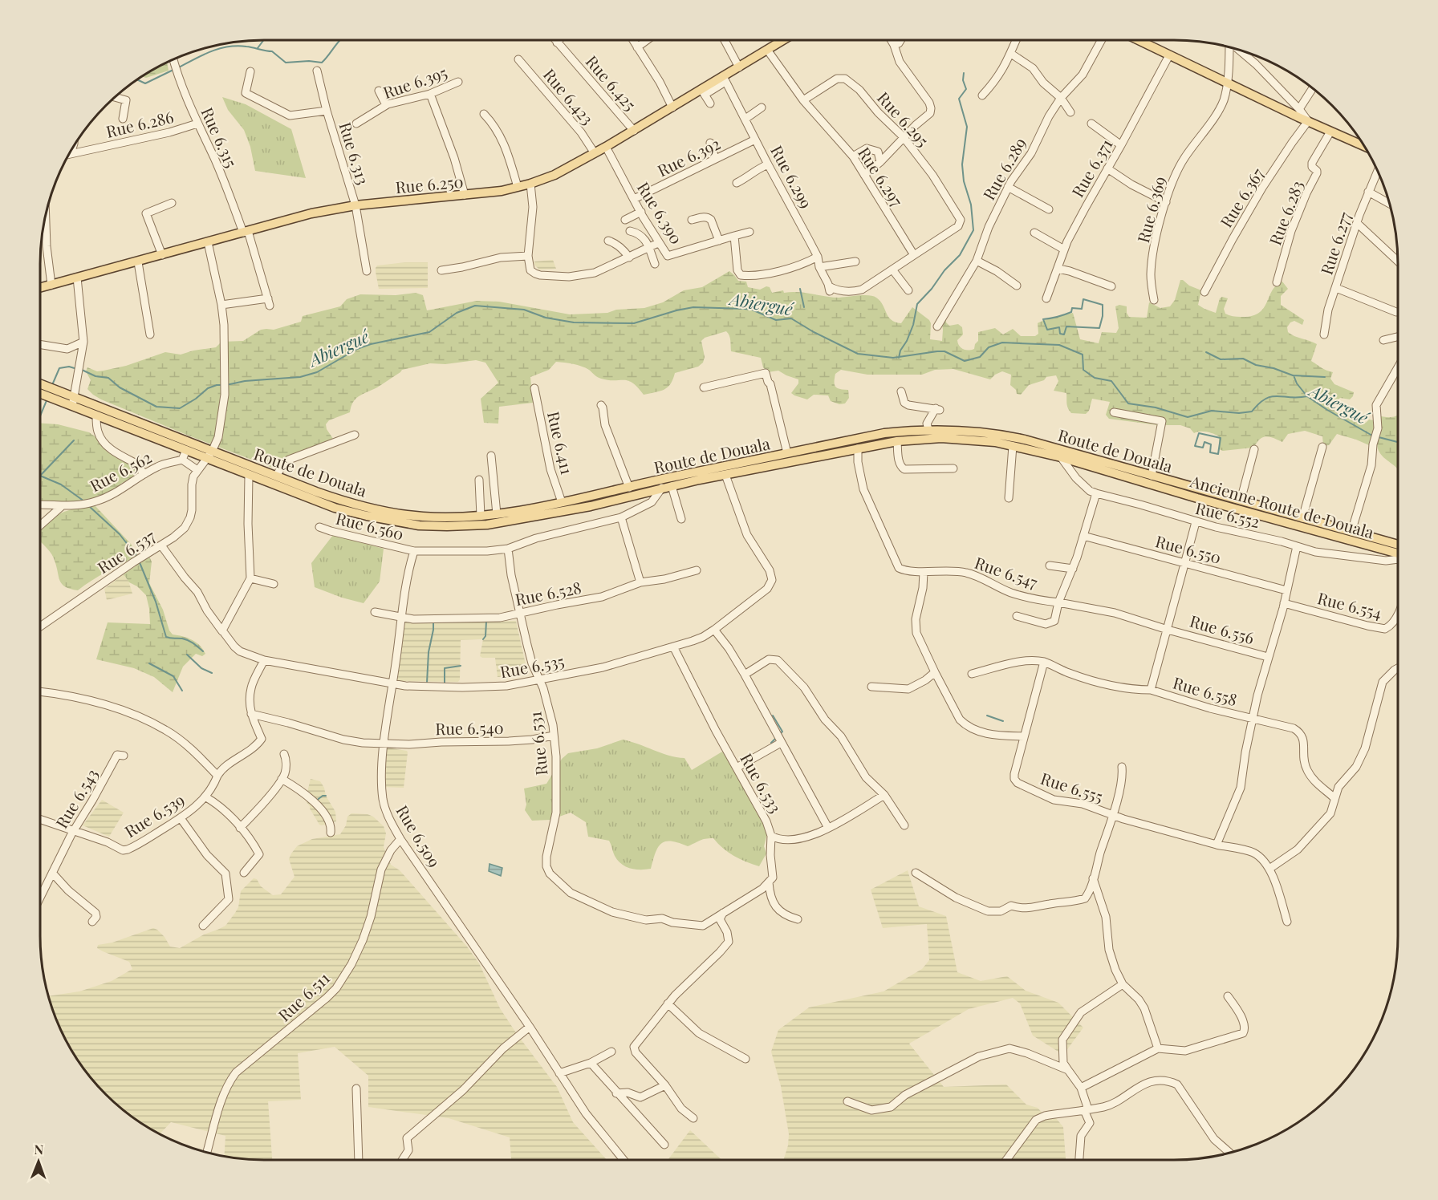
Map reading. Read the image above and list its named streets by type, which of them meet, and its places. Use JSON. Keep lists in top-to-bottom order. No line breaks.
{"streets":{"main road":["Rue 6.250","Route de Douala","Ancienne Route de Douala"],"street":["Rue 6.395","Rue 6.425","Rue 6.423","Rue 6.295","Rue 6.286","Rue 6.315","Rue 6.313","Rue 6.392","Rue 6.371","Rue 6.289","Rue 6.299","Rue 6.297","Rue 6.367","Rue 6.369","Rue 6.390","Rue 6.283","Rue 6.277","Rue 6.411","Rue 6.562","Rue 6.552","Rue 6.560","Rue 6.550","Rue 6.537","Rue 6.547","Rue 6.528","Rue 6.554","Rue 6.556","Rue 6.535","Rue 6.558","Rue 6.540","Rue 6.531","Rue 6.533","Rue 6.555","Rue 6.543","Rue 6.539","Rue 6.509","Rue 6.511"]},"crossings":[["Rue 6.425","Rue 6.250"],["Rue 6.423","Rue 6.250"],["Rue 6.295","Rue 6.297"],["Rue 6.286","Rue 6.315"],["Rue 6.315","Rue 6.250"],["Rue 6.315","Rue 6.537"],["Rue 6.313","Rue 6.250"],["Rue 6.392","Rue 6.299"],["Rue 6.392","Rue 6.390"],["Rue 6.299","Rue 6.250"],["Rue 6.297","Rue 6.250"],["Rue 6.250","Rue 6.390"],["Rue 6.250","Rue 6.537"],["Rue 6.411","Route de Douala"],["Route de Douala","Ancienne Route de Douala"],["Route de Douala","Rue 6.537"],["Ancienne Route de Douala","Rue 6.552"],["Ancienne Route de Douala","Rue 6.537"],["Ancienne Route de Douala","Rue 6.547"],["Ancienne Route de Douala","Rue 6.535"],["Rue 6.560","Rue 6.509"],["Rue 6.537","Rue 6.535"],["Rue 6.547","Rue 6.556"],["Rue 6.528","Rue 6.531"],["Rue 6.528","Rue 6.509"],["Rue 6.535","Rue 6.531"],["Rue 6.535","Rue 6.533"],["Rue 6.535","Rue 6.509"],["Rue 6.540","Rue 6.531"],["Rue 6.540","Rue 6.539"],["Rue 6.540","Rue 6.509"],["Rue 6.543","Rue 6.539"],["Rue 6.509","Rue 6.511"]],"water":["Abiergué"],"north":"top"}
